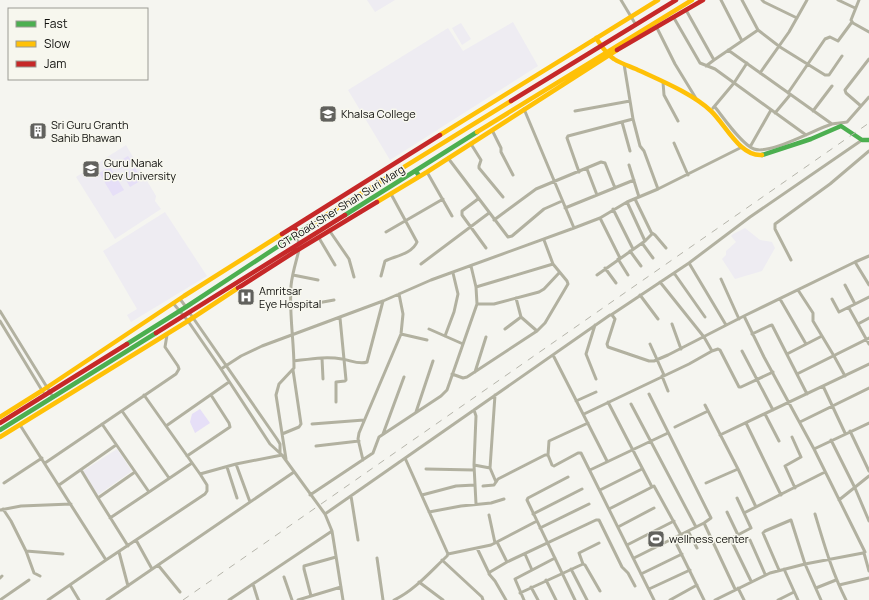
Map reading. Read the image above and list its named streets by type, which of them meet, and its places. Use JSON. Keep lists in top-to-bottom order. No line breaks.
{"streets":{"main road":["GT Road;Sher Shah Suri Marg"]},"places":{"school or university":["Khalsa College","Guru Nanak Dev University"],"building":["Sri Guru Granth Sahib Bhawan"],"hospital":["Amritsar Eye Hospital"],"sports":["wellness center"]},"legend":["Fast","Slow","Jam"]}
